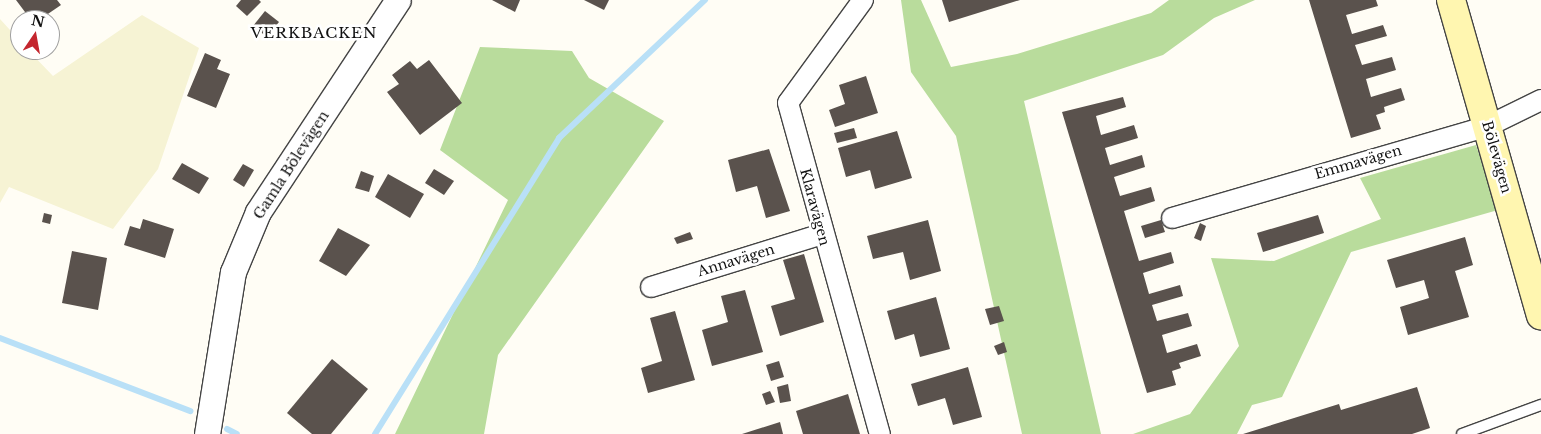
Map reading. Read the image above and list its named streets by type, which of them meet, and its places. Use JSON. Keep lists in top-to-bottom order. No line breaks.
{"streets":{"main road":["Bölevägen"],"street":["Emmavägen","Gamla Bölevägen","Klaravägen","Annavägen"]},"crossings":[["Bölevägen","Emmavägen"],["Klaravägen","Annavägen"]],"districts":["VERKBACKEN"],"north":"top"}
